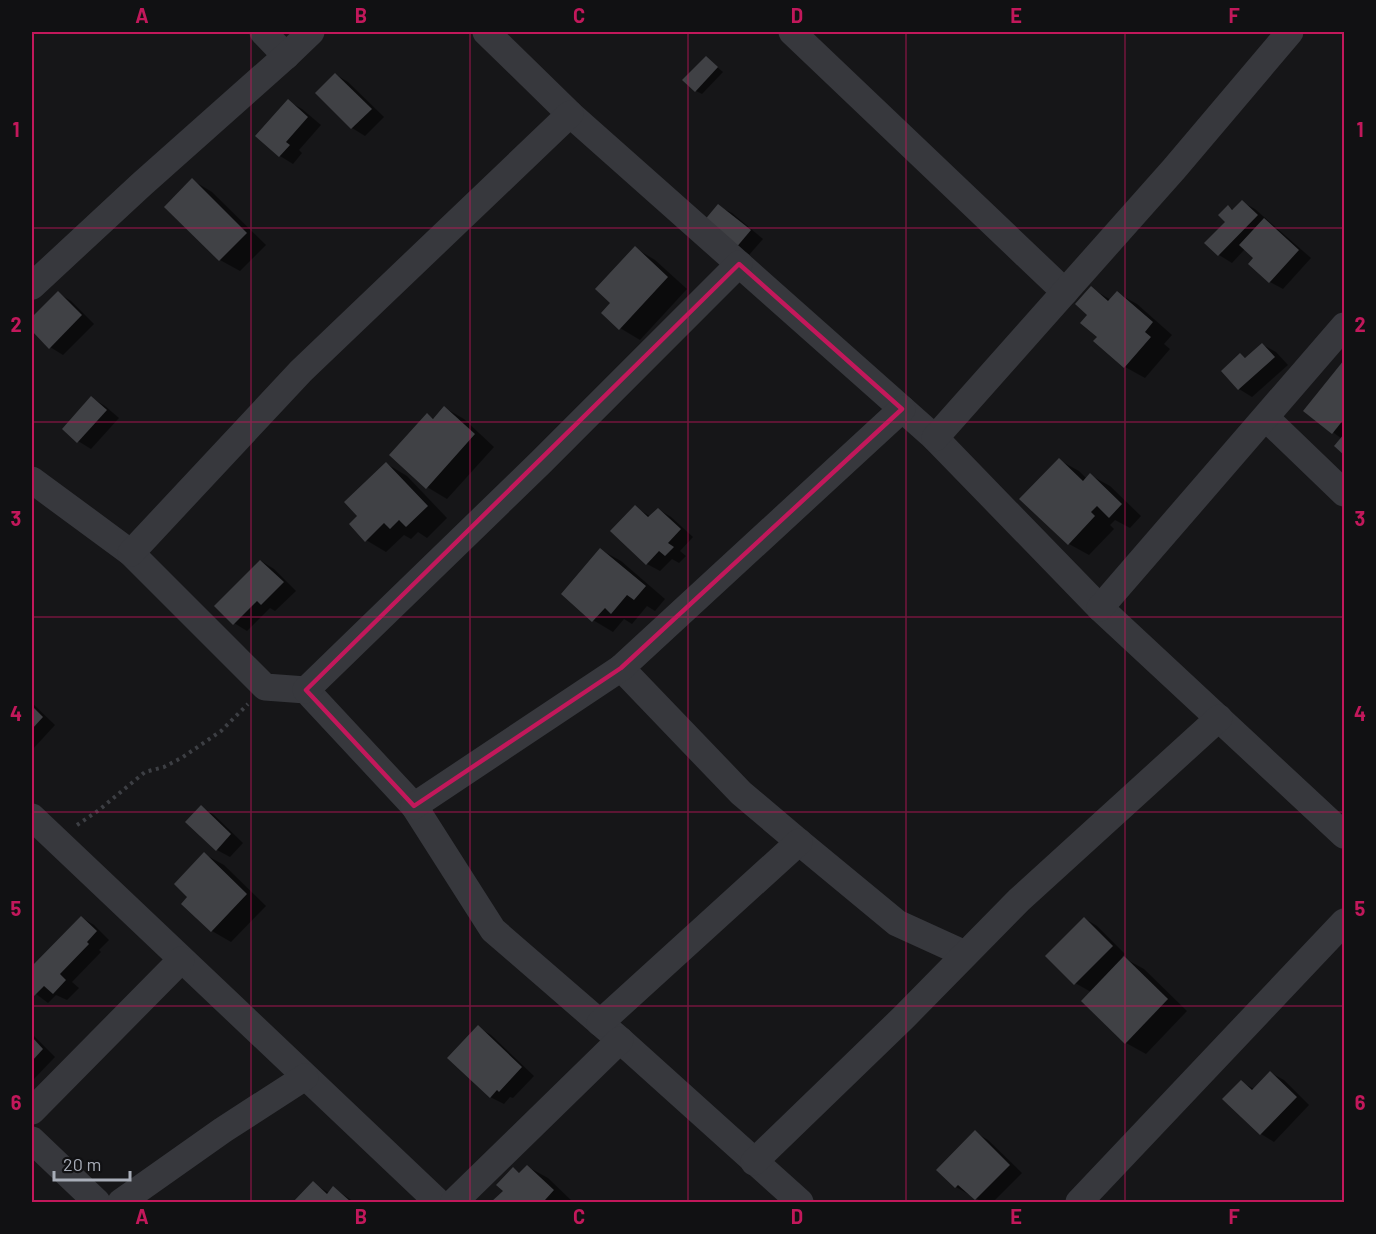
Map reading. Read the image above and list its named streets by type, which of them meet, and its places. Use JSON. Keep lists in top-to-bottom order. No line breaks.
{"scale_bar":"20 m","grid":{"columns":["A","B","C","D","E","F"],"rows":["1","2","3","4","5","6"]}}
